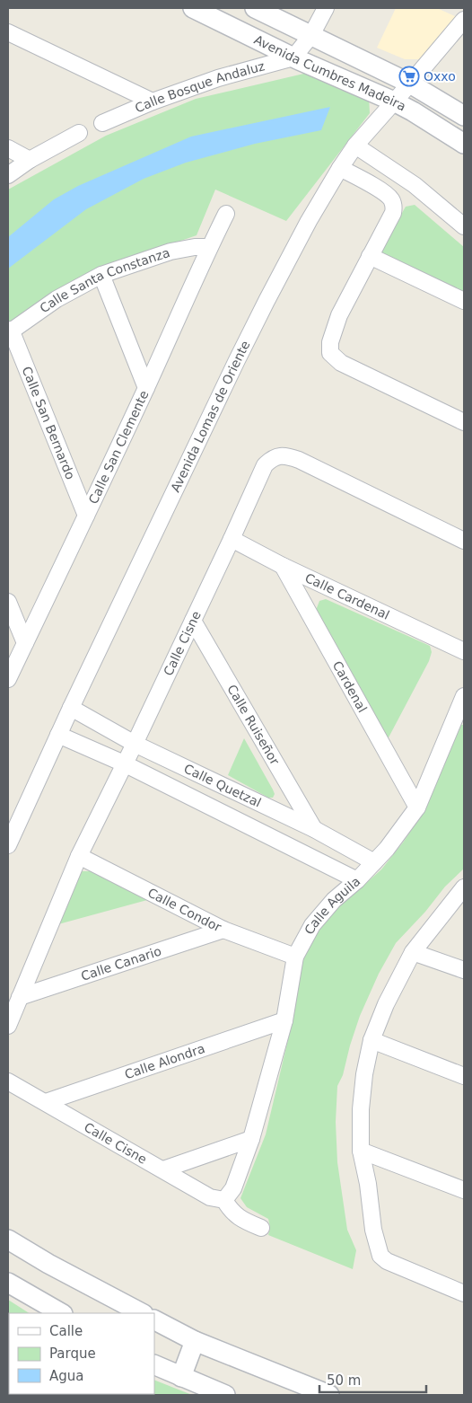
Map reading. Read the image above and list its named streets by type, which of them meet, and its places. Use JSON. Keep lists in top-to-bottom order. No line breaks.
{"streets":{"street":["Avenida Cumbres Madeira","Calle Bosque Andaluz","Calle Santa Constanza","Avenida Lomas de Oriente","Calle San Bernardo","Calle San Clemente","Calle Cardenal","Calle Cisne","Cardenal","Calle Ruiseñor","Calle Quetzal","Calle Aguila","Calle Condor","Calle Canario","Calle Alondra"]},"crossings":[["Avenida Cumbres Madeira","Calle Bosque Andaluz"],["Avenida Cumbres Madeira","Avenida Lomas de Oriente"],["Calle Santa Constanza","Calle San Bernardo"],["Calle Santa Constanza","Calle San Clemente"],["Avenida Lomas de Oriente","Calle Quetzal"],["Calle San Bernardo","Calle San Clemente"],["Calle Cardenal","Calle Cisne"],["Calle Cardenal","Cardenal"],["Calle Cisne","Calle Ruiseñor"],["Calle Cisne","Calle Quetzal"],["Calle Cisne","Calle Aguila"],["Calle Cisne","Calle Condor"],["Calle Cisne","Calle Canario"],["Calle Cisne","Calle Alondra"],["Cardenal","Calle Aguila"],["Calle Ruiseñor","Calle Quetzal"],["Calle Quetzal","Calle Aguila"],["Calle Aguila","Calle Condor"],["Calle Aguila","Calle Alondra"],["Calle Condor","Calle Canario"]],"places":{"supermarket":["Oxxo"]},"legend":["Calle","Parque","Agua"],"scale_bar":"50 m"}
